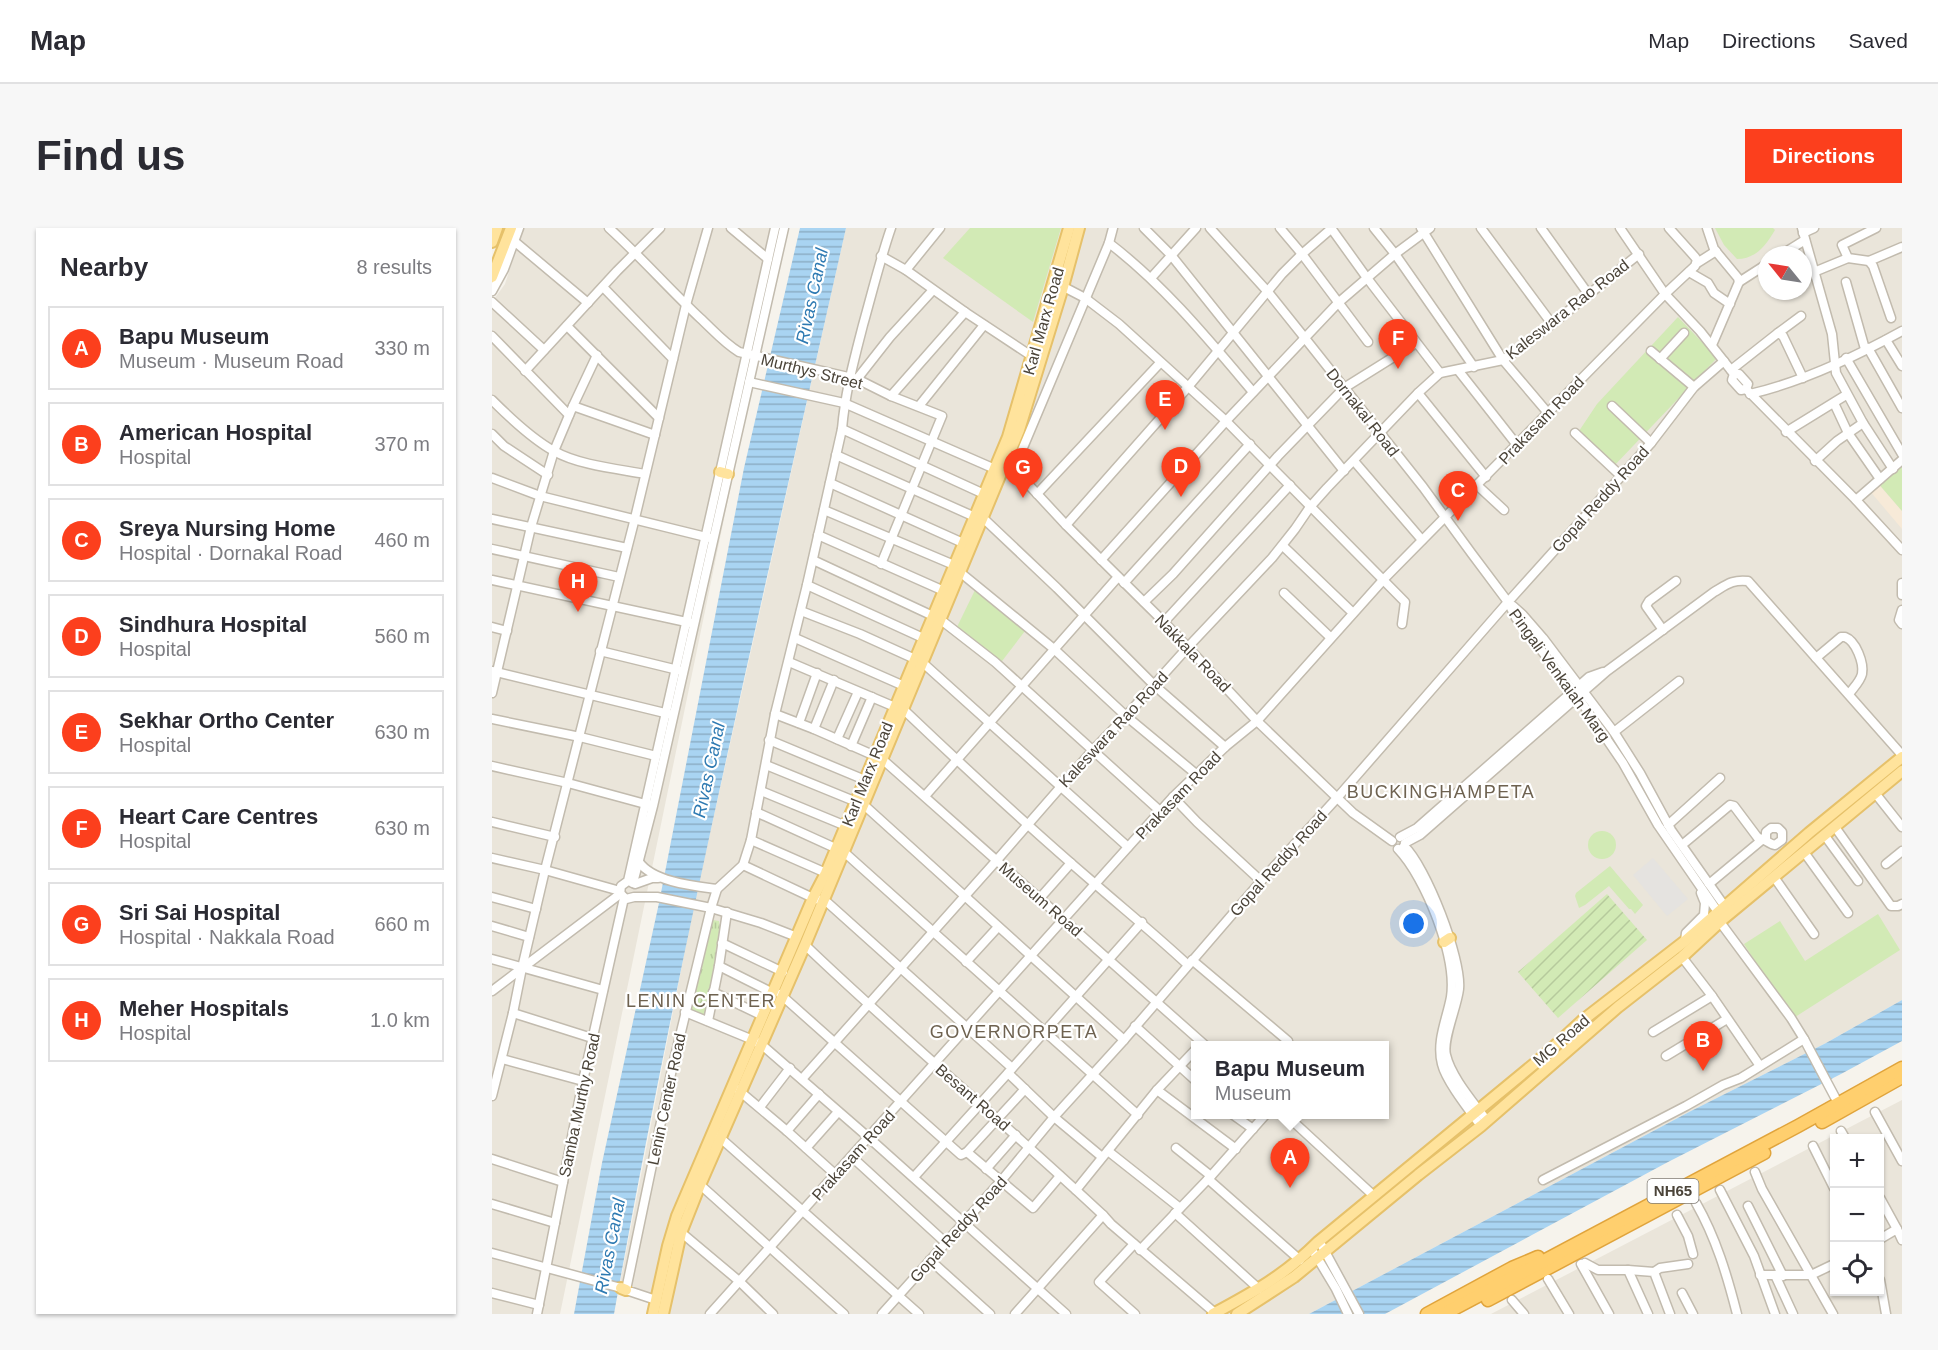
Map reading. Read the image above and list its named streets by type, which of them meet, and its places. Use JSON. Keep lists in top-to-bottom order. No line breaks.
{"streets":{"highway":["NH65"],"main road":["Karl Marx Road","MG Road"],"street":["Kaleswara Rao Road","Murthys Street","Dornakal Road","Prakasam Road","Gopal Reddy Road","Nakkala Road","Pingali Venkaiah Marg","Museum Road","Besant Road","Lenin Center Road","Samba Murthy Road"]},"crossings":[["Kaleswara Rao Road","Dornakal Road"],["Kaleswara Rao Road","Nakkala Road"],["Kaleswara Rao Road","Museum Road"],["Kaleswara Rao Road","Besant Road"],["Karl Marx Road","Nakkala Road"],["Karl Marx Road","Museum Road"],["Karl Marx Road","Besant Road"],["Dornakal Road","Prakasam Road"],["Dornakal Road","Gopal Reddy Road"],["Dornakal Road","Pingali Venkaiah Marg"],["Prakasam Road","Nakkala Road"],["Prakasam Road","Museum Road"],["Prakasam Road","Besant Road"],["Gopal Reddy Road","Nakkala Road"],["Gopal Reddy Road","Pingali Venkaiah Marg"],["Gopal Reddy Road","Museum Road"],["Gopal Reddy Road","Besant Road"],["Nakkala Road","MG Road"],["Pingali Venkaiah Marg","MG Road"],["MG Road","Besant Road"],["Besant Road","Lenin Center Road"],["Besant Road","Samba Murthy Road"]],"districts":["BUCKINGHAMPETA","LENIN CENTER","GOVERNORPETA"],"water":["Rivas Canal"],"north":"top left","page":{"header":"Map","nav":["Map","Directions","Saved"],"buttons":"Directions","title":"Find us","heading":["Nearby","8 results"],"list":[{"mark":"A","name":"Bapu Museum","note":"Museum · Museum Road","value":"330 m"},{"mark":"B","name":"American Hospital","note":"Hospital","value":"370 m"},{"mark":"C","name":"Sreya Nursing Home","note":"Hospital · Dornakal Road","value":"460 m"},{"mark":"D","name":"Sindhura Hospital","note":"Hospital","value":"560 m"},{"mark":"E","name":"Sekhar Ortho Center","note":"Hospital","value":"630 m"},{"mark":"F","name":"Heart Care Centres","note":"Hospital","value":"630 m"},{"mark":"G","name":"Sri Sai Hospital","note":"Hospital · Nakkala Road","value":"660 m"},{"mark":"H","name":"Meher Hospitals","note":"Hospital","value":"1.0 km"}],"pins":["F","E","D","G","C","H","B","A"],"popup":["Bapu Museum","Museum"],"map_buttons":["+","−"]}}
